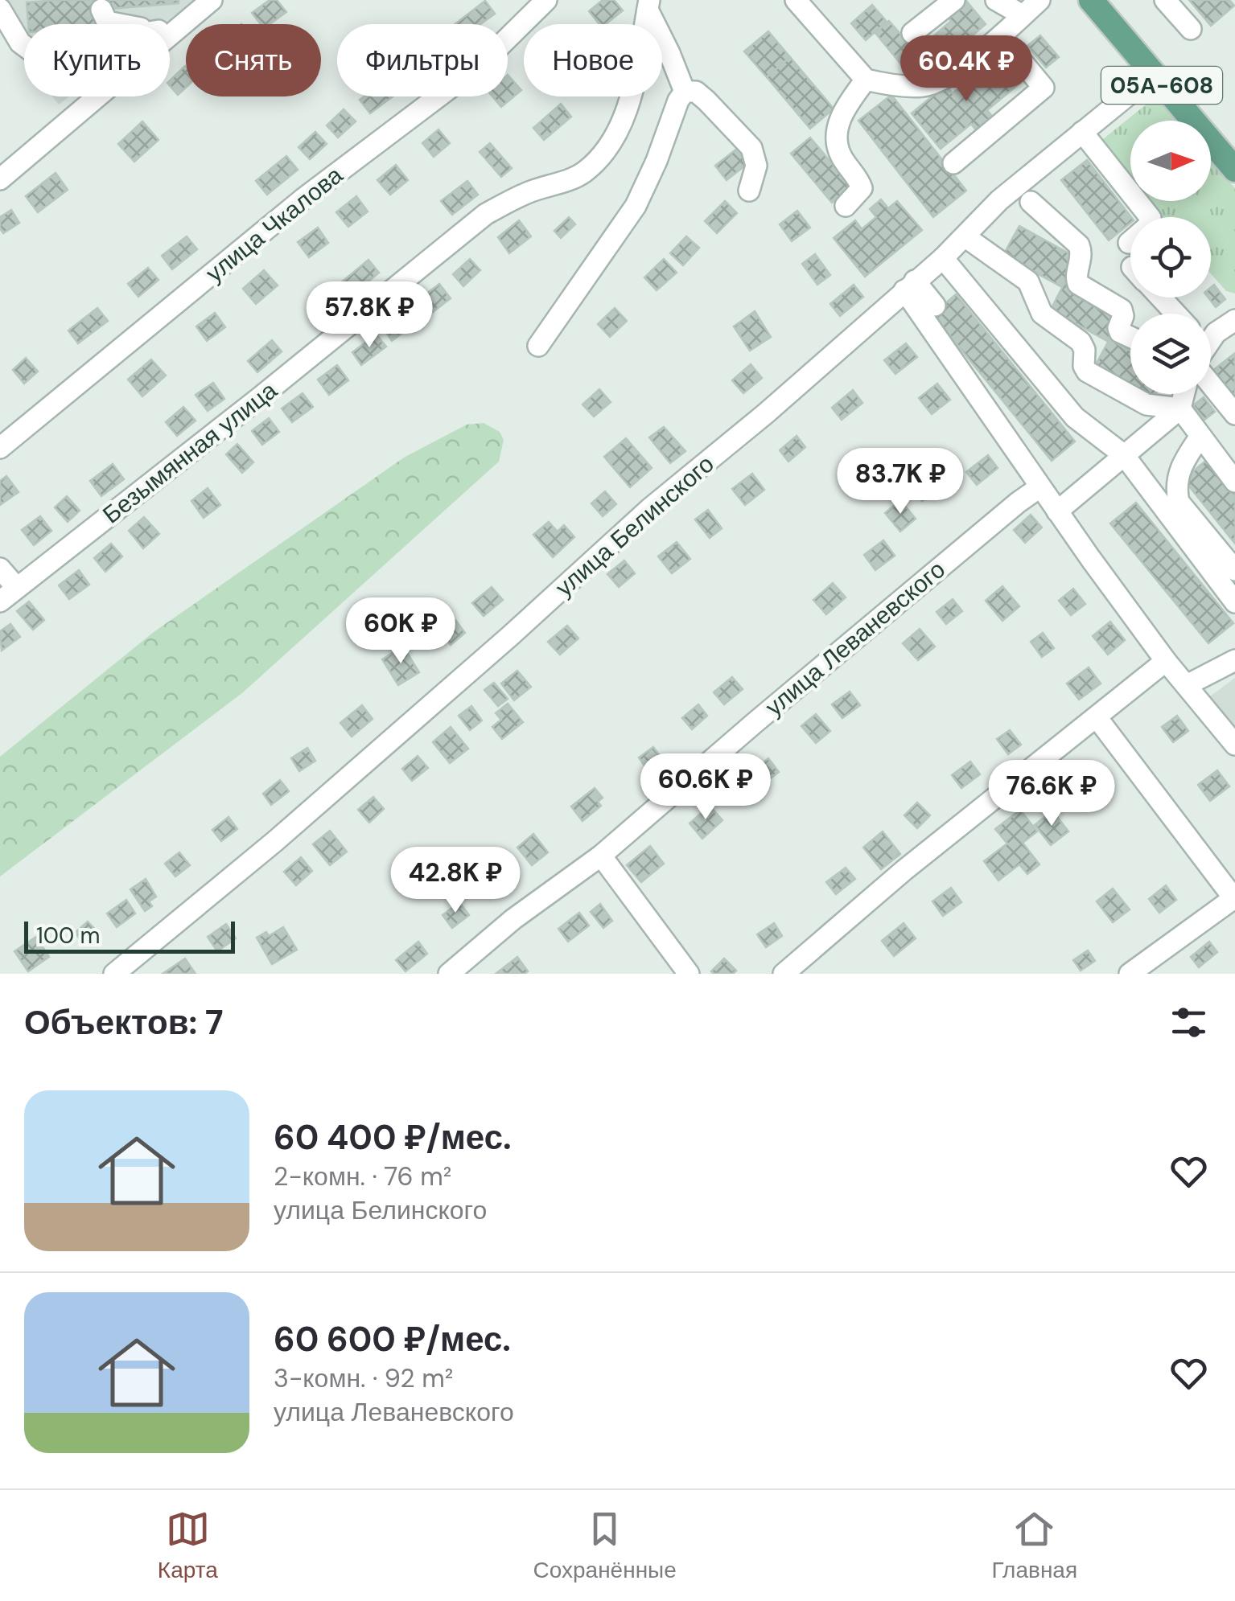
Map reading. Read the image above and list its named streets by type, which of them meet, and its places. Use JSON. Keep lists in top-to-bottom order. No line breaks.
{"streets":{"main road":["05А-608"],"street":["улица Чкалова","Безымянная улица","улица Белинского","улица Леваневского"]},"crossings":[["05А-608","улица Белинского"]],"scale_bar":"100 m","north":"right","page":{"chip":["Купить","Снять","Фильтры","Новое"],"price":["60.4K ₽","57.8K ₽","83.7K ₽","60K ₽","60.6K ₽","76.6K ₽","42.8K ₽"],"scale":"100 m","heading":"Объектов: 7","list":[{"name":"60 400 ₽/мес.","note":"2-комн. · 76 m² · улица Белинского"},{"name":"60 600 ₽/мес.","note":"3-комн. · 92 m² · улица Леваневского"}],"tabs":["Карта","Сохранённые","Главная"]}}
